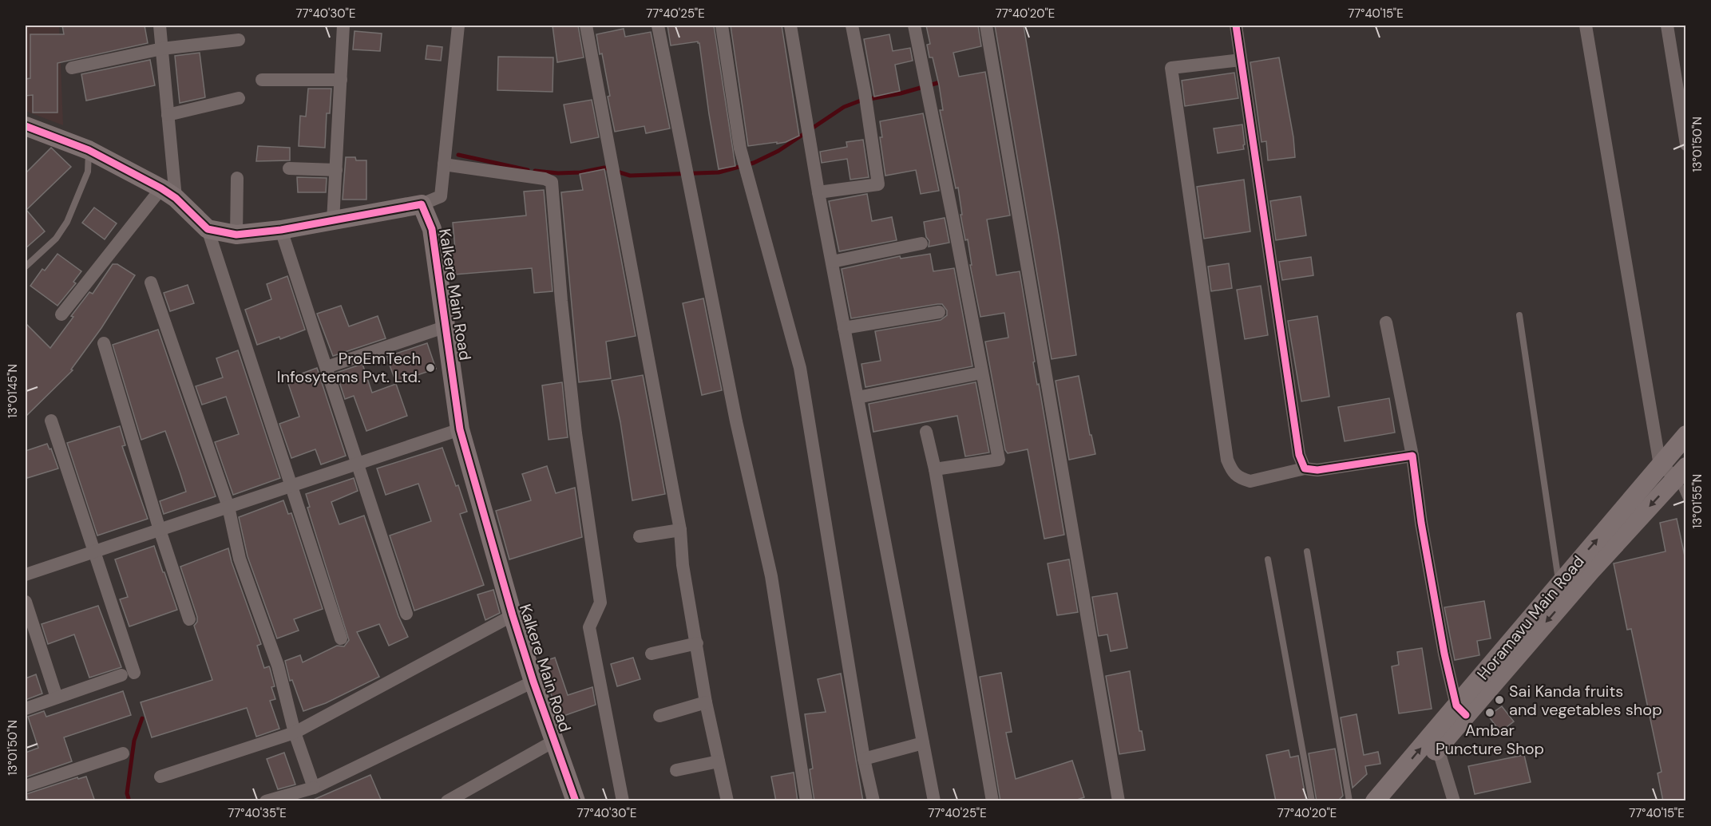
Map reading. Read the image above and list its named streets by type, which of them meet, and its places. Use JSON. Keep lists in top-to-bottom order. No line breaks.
{"streets":{"street":["Kalkere Main Road","Horamavu Main Road"]},"places":["ProEmTech Infosytems Pvt. Ltd.","Sai Kanda fruits and vegetables shop","Ambar Puncture Shop"],"coordinates":["77°40'30\"E","77°40'25\"E","77°40'20\"E","77°40'15\"E","13°01'50\"N","13°01'45\"N","13°01'55\"N","77°40'35\"E"]}
